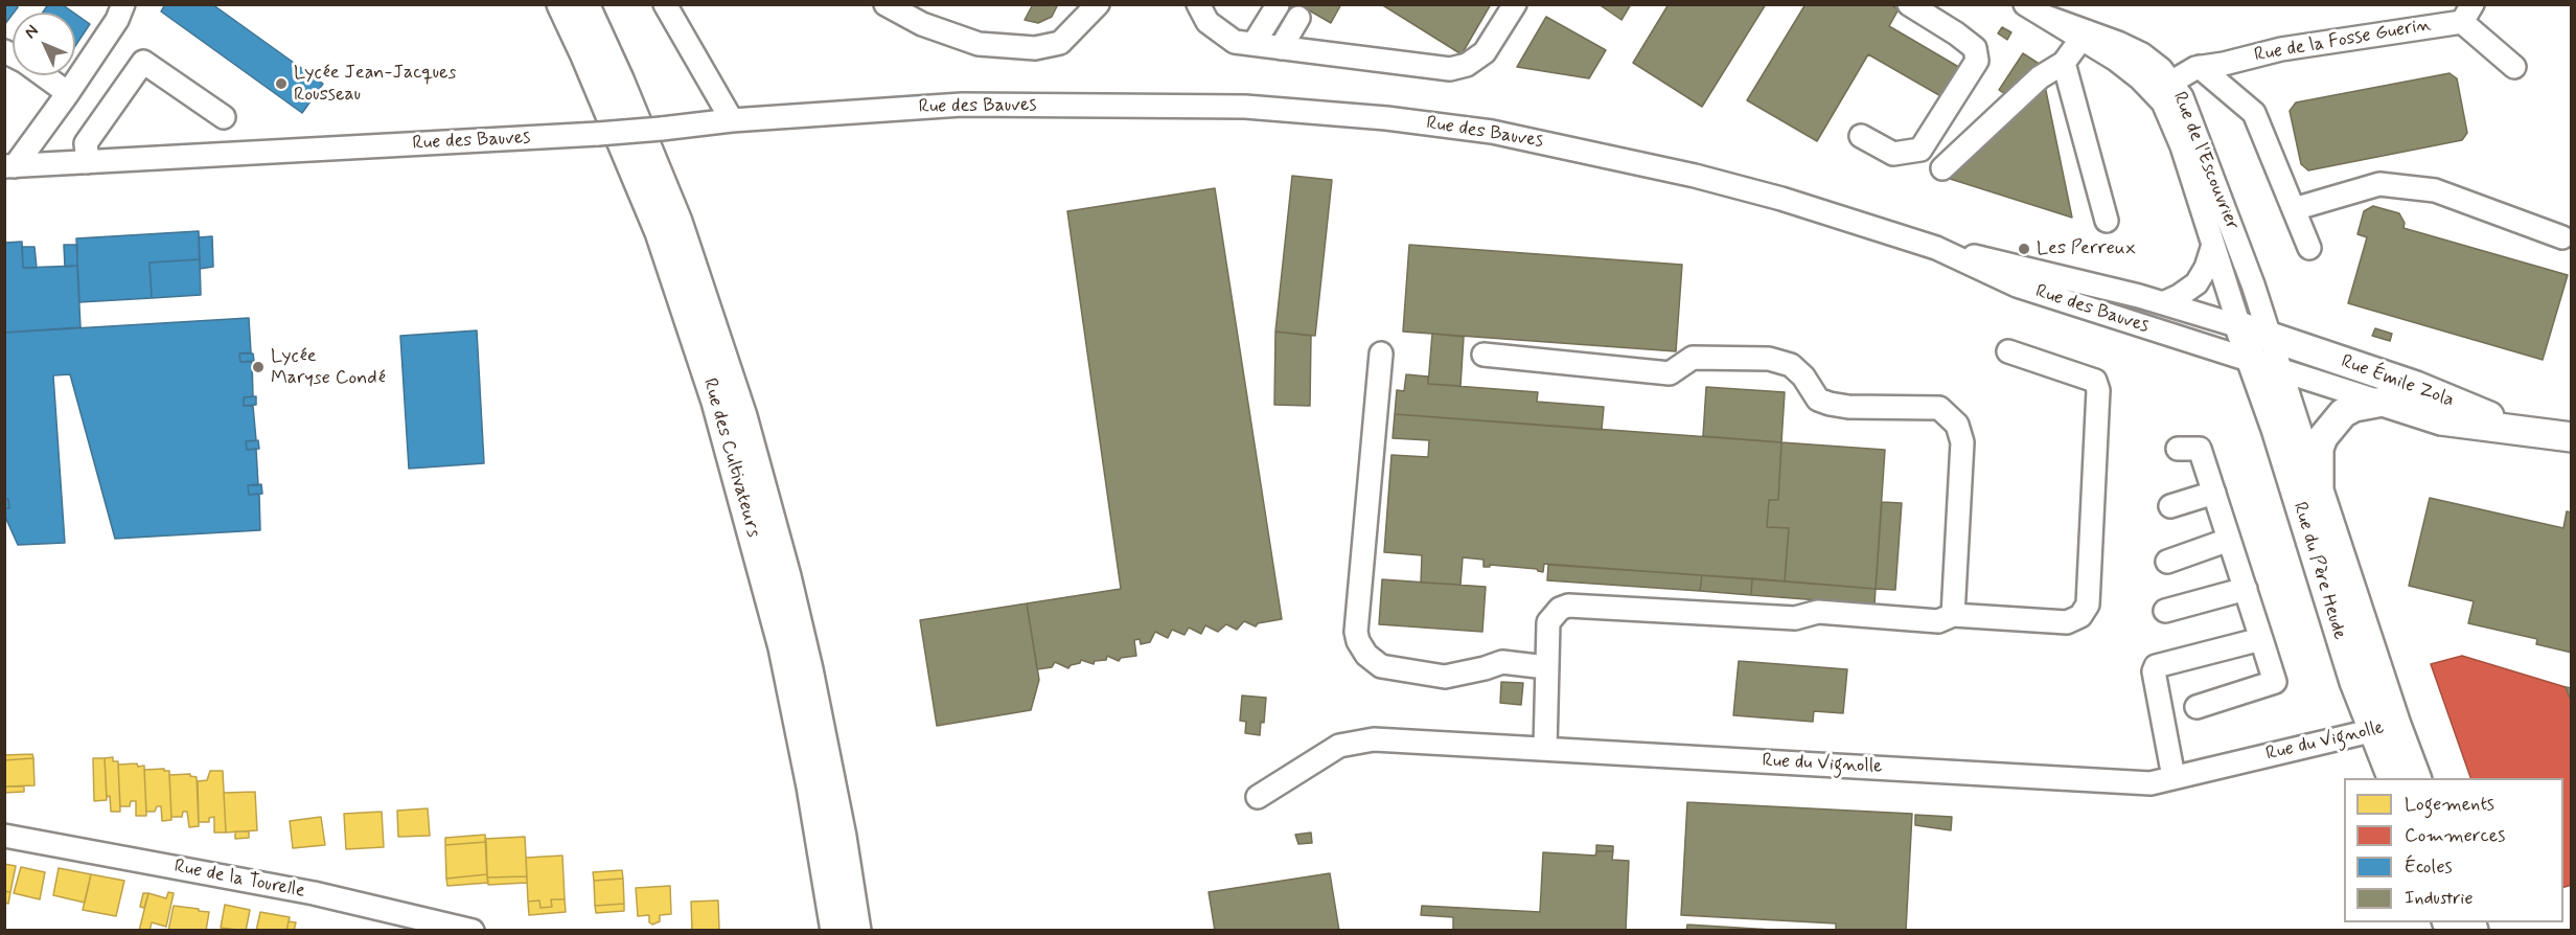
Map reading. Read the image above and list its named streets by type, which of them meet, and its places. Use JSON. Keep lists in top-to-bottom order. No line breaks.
{"streets":{"main road":["Rue Émile Zola","Rue des Cultivateurs","Rue du Père Heude"],"street":["Rue de la Fosse Guerin","Rue des Bauves","Rue de l'Escouvrier","Rue du Vignolle","Rue de la Tourelle"]},"crossings":[["Rue de la Fosse Guerin","Rue de l'Escouvrier"],["Rue des Bauves","Rue de l'Escouvrier"],["Rue des Bauves","Rue Émile Zola"],["Rue des Bauves","Rue du Père Heude"],["Rue de l'Escouvrier","Rue Émile Zola"],["Rue de l'Escouvrier","Rue du Père Heude"],["Rue Émile Zola","Rue du Père Heude"],["Rue du Père Heude","Rue du Vignolle"]],"places":["Lycée Jean-Jacques Rousseau","Les Perreux","Lycée Maryse Condé"],"legend":["Logements","Commerces","Écoles","Industrie"],"north":"top left"}
